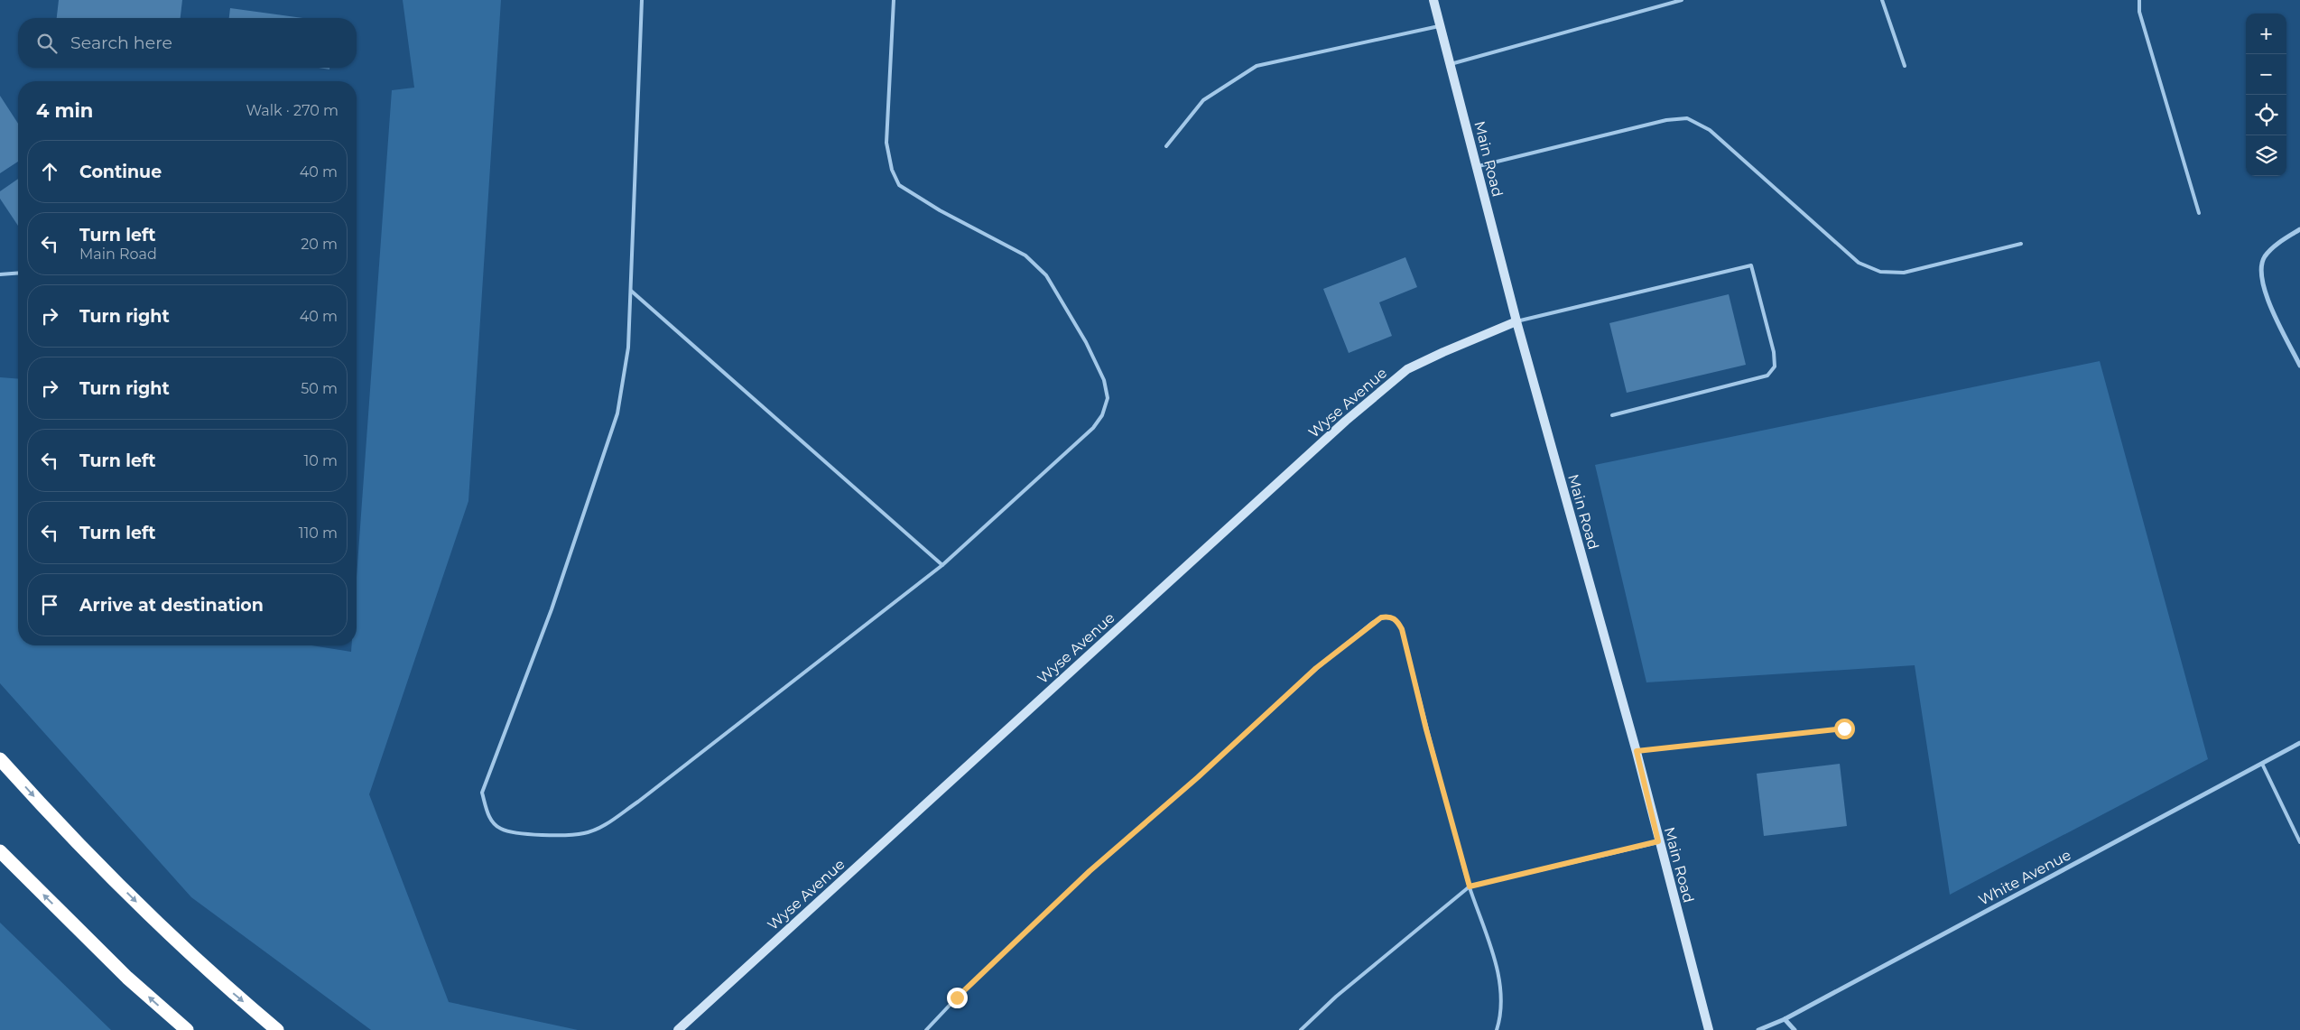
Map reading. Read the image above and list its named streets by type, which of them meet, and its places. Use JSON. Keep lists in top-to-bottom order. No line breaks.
{"streets":{"main road":["Main Road","Wyse Avenue"],"street":["White Avenue"]},"crossings":[["Main Road","Wyse Avenue"]],"page":{"map_buttons":["+","−"],"search":"Search here","heading":["4 min","Walk · 270 m"],"list":[["Continue","40 m"],["Turn left","Main Road","20 m"],["Turn right","40 m"],["Turn right","50 m"],["Turn left","10 m"],["Turn left","110 m"],"Arrive at destination"]}}
